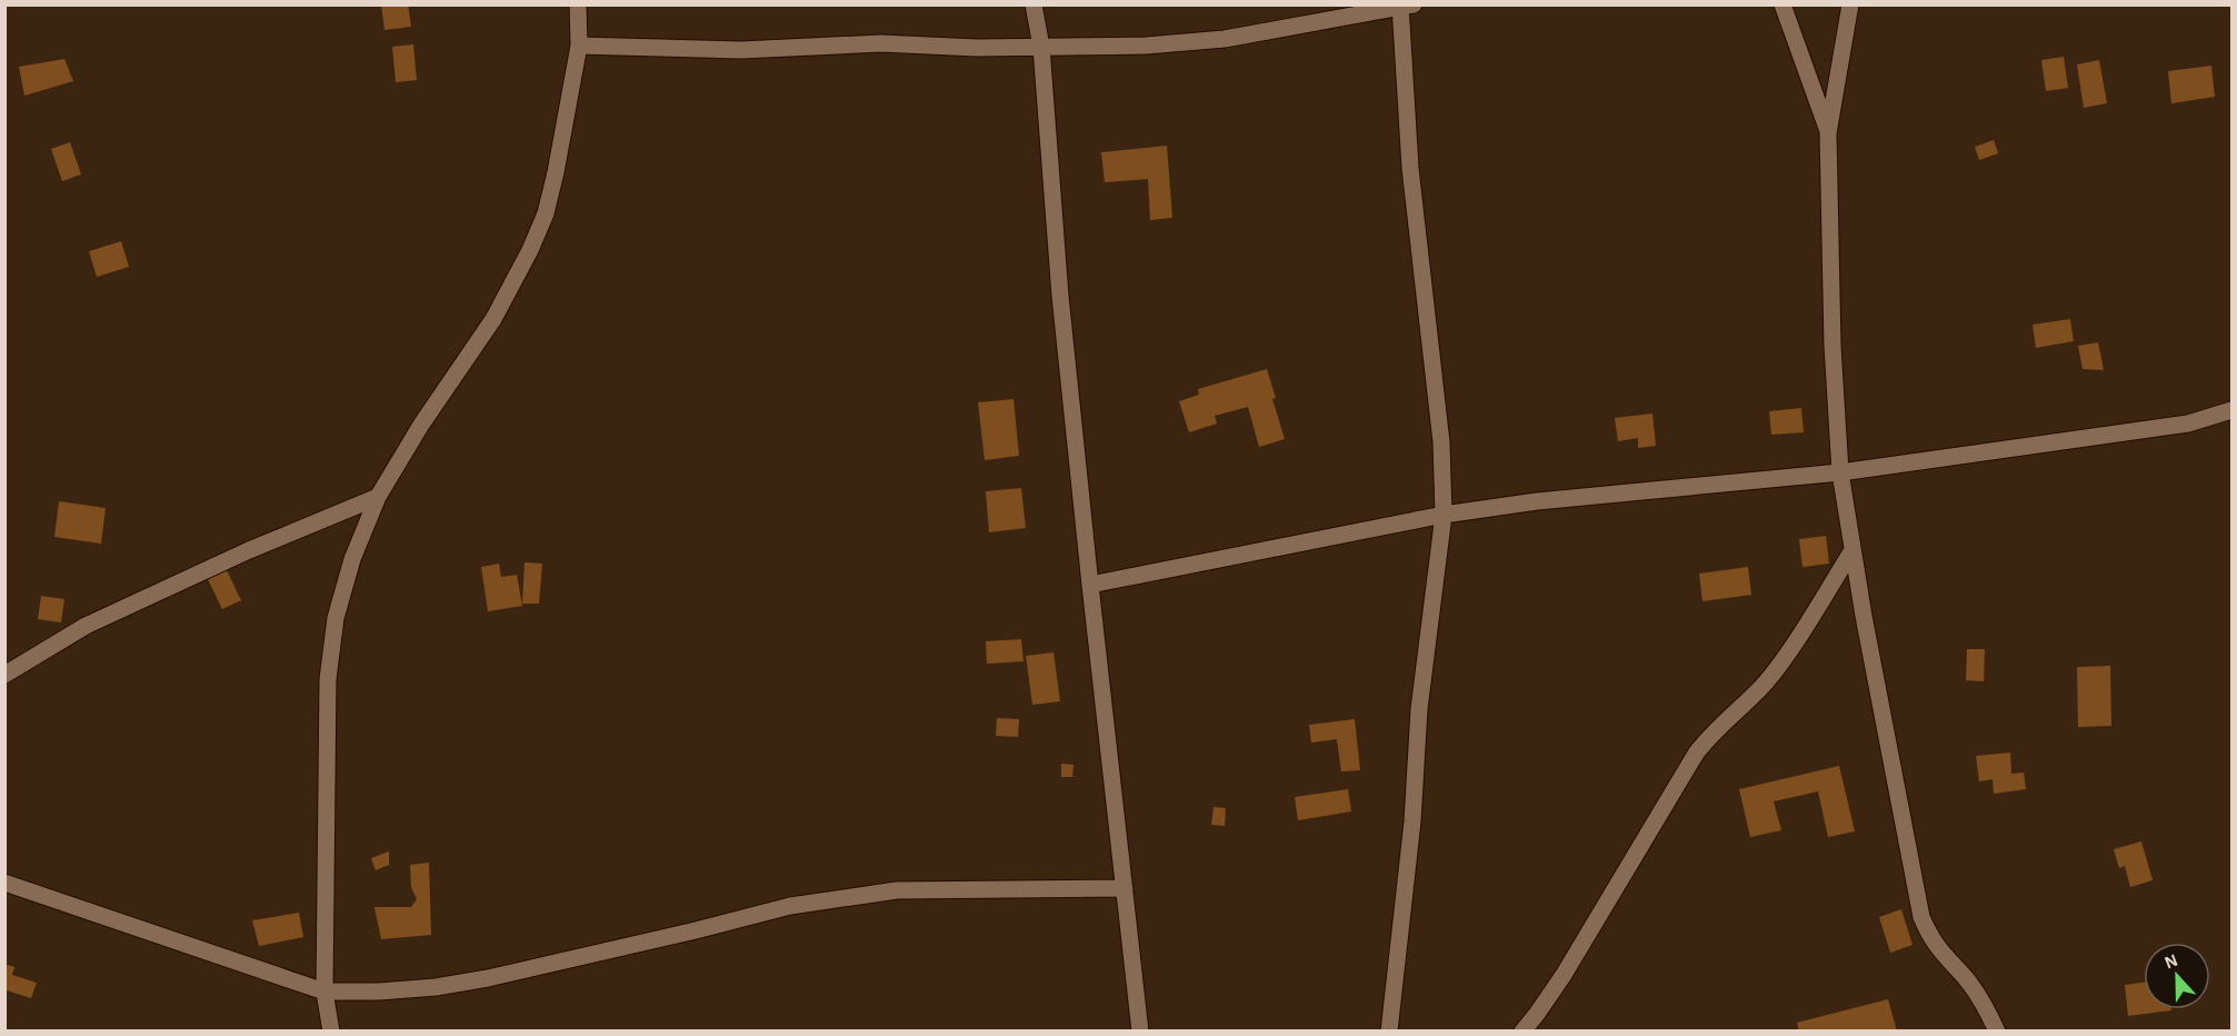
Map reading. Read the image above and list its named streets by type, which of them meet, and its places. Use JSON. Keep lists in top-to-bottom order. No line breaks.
{"north":"top"}
